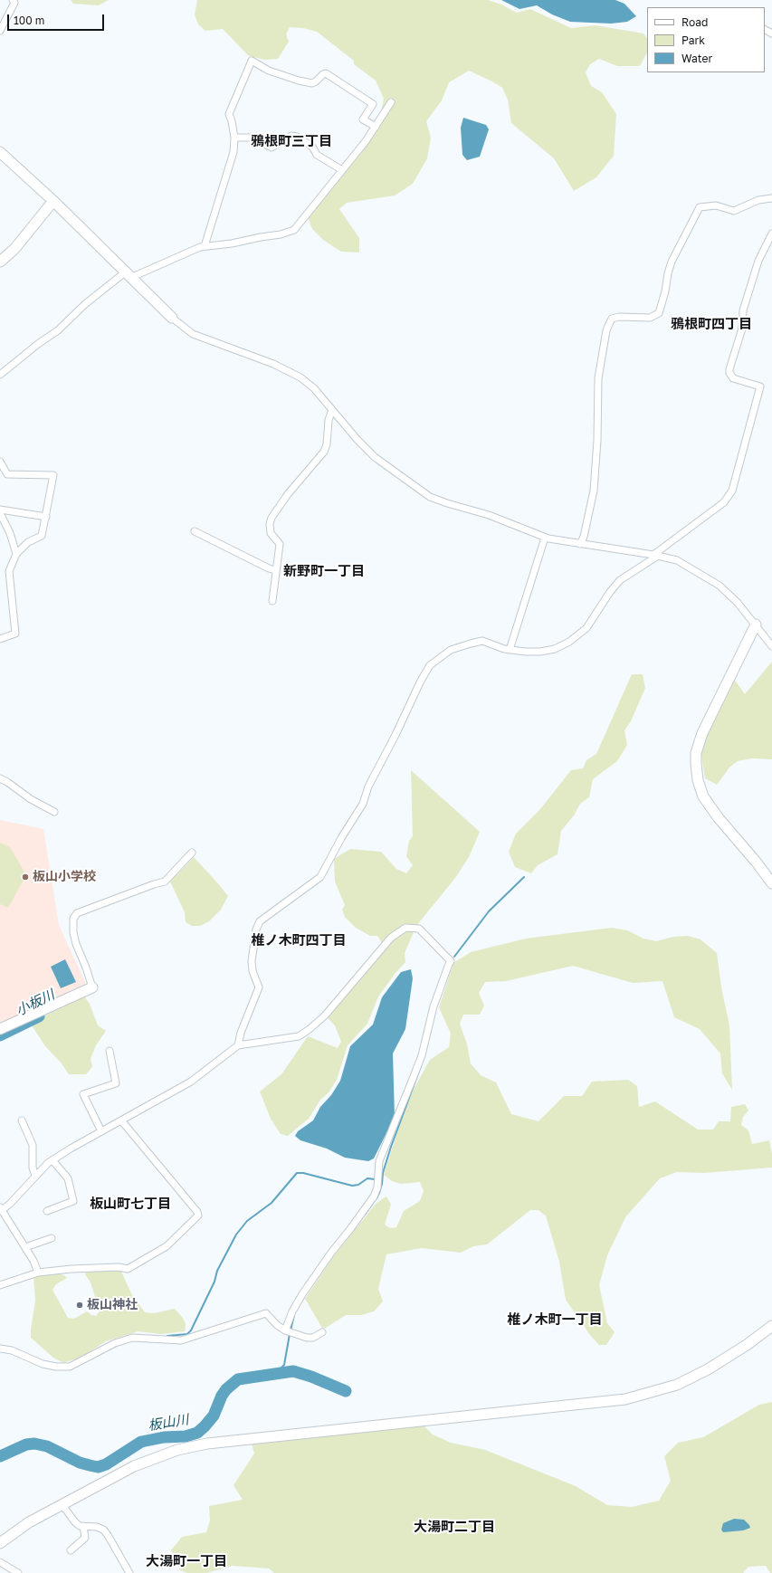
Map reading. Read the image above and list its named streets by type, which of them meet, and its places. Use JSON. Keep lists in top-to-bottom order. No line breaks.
{"districts":["鴉根町三丁目","鴉根町四丁目","新野町一丁目","椎ノ木町四丁目","板山町七丁目","椎ノ木町一丁目","大湯町二丁目","大湯町一丁目"],"water":["小板川","板山川"],"places":["板山小学校","板山神社"],"legend":["Road","Park","Water"],"scale_bar":"100 m"}
